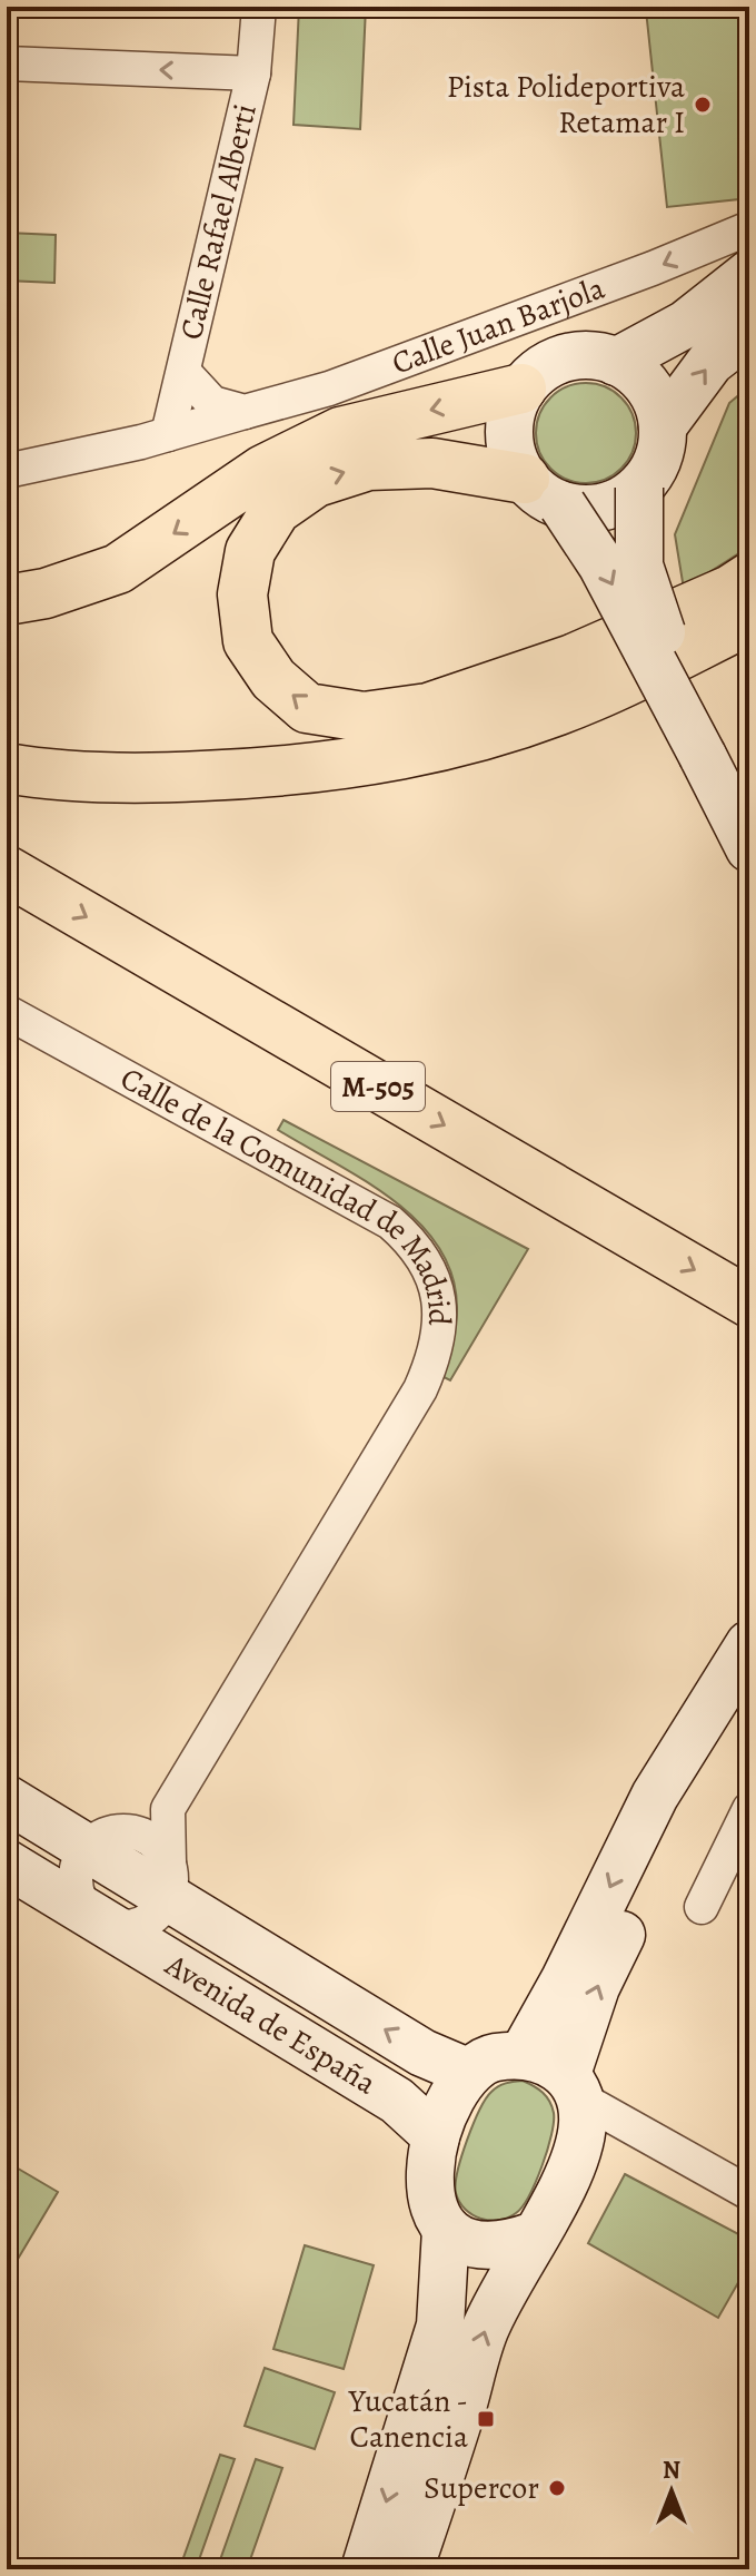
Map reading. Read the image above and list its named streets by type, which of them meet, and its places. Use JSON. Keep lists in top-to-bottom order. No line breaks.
{"streets":{"highway":["M-505"],"street":["Calle Rafael Alberti","Calle Juan Barjola","Calle de la Comunidad de Madrid","Avenida de España"]},"crossings":[["Calle Rafael Alberti","Calle Juan Barjola"]],"places":{"other":["Pista Polideportiva Retamar I","Supercor"],"transit":["Yucatán - Canencia"]},"north":"top"}
